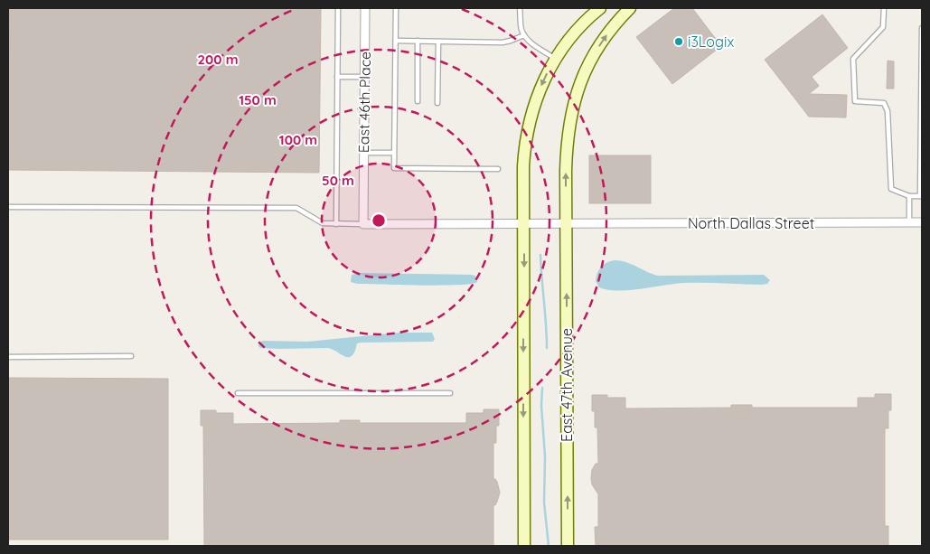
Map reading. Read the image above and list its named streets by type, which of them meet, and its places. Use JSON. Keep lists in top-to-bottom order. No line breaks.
{"streets":{"main road":["East 47th Avenue"],"street":["East 46th Place","North Dallas Street"]},"crossings":[["North Dallas Street","East 47th Avenue"]],"places":["i3Logix"],"rings":["200 m","150 m","100 m","50 m"]}
